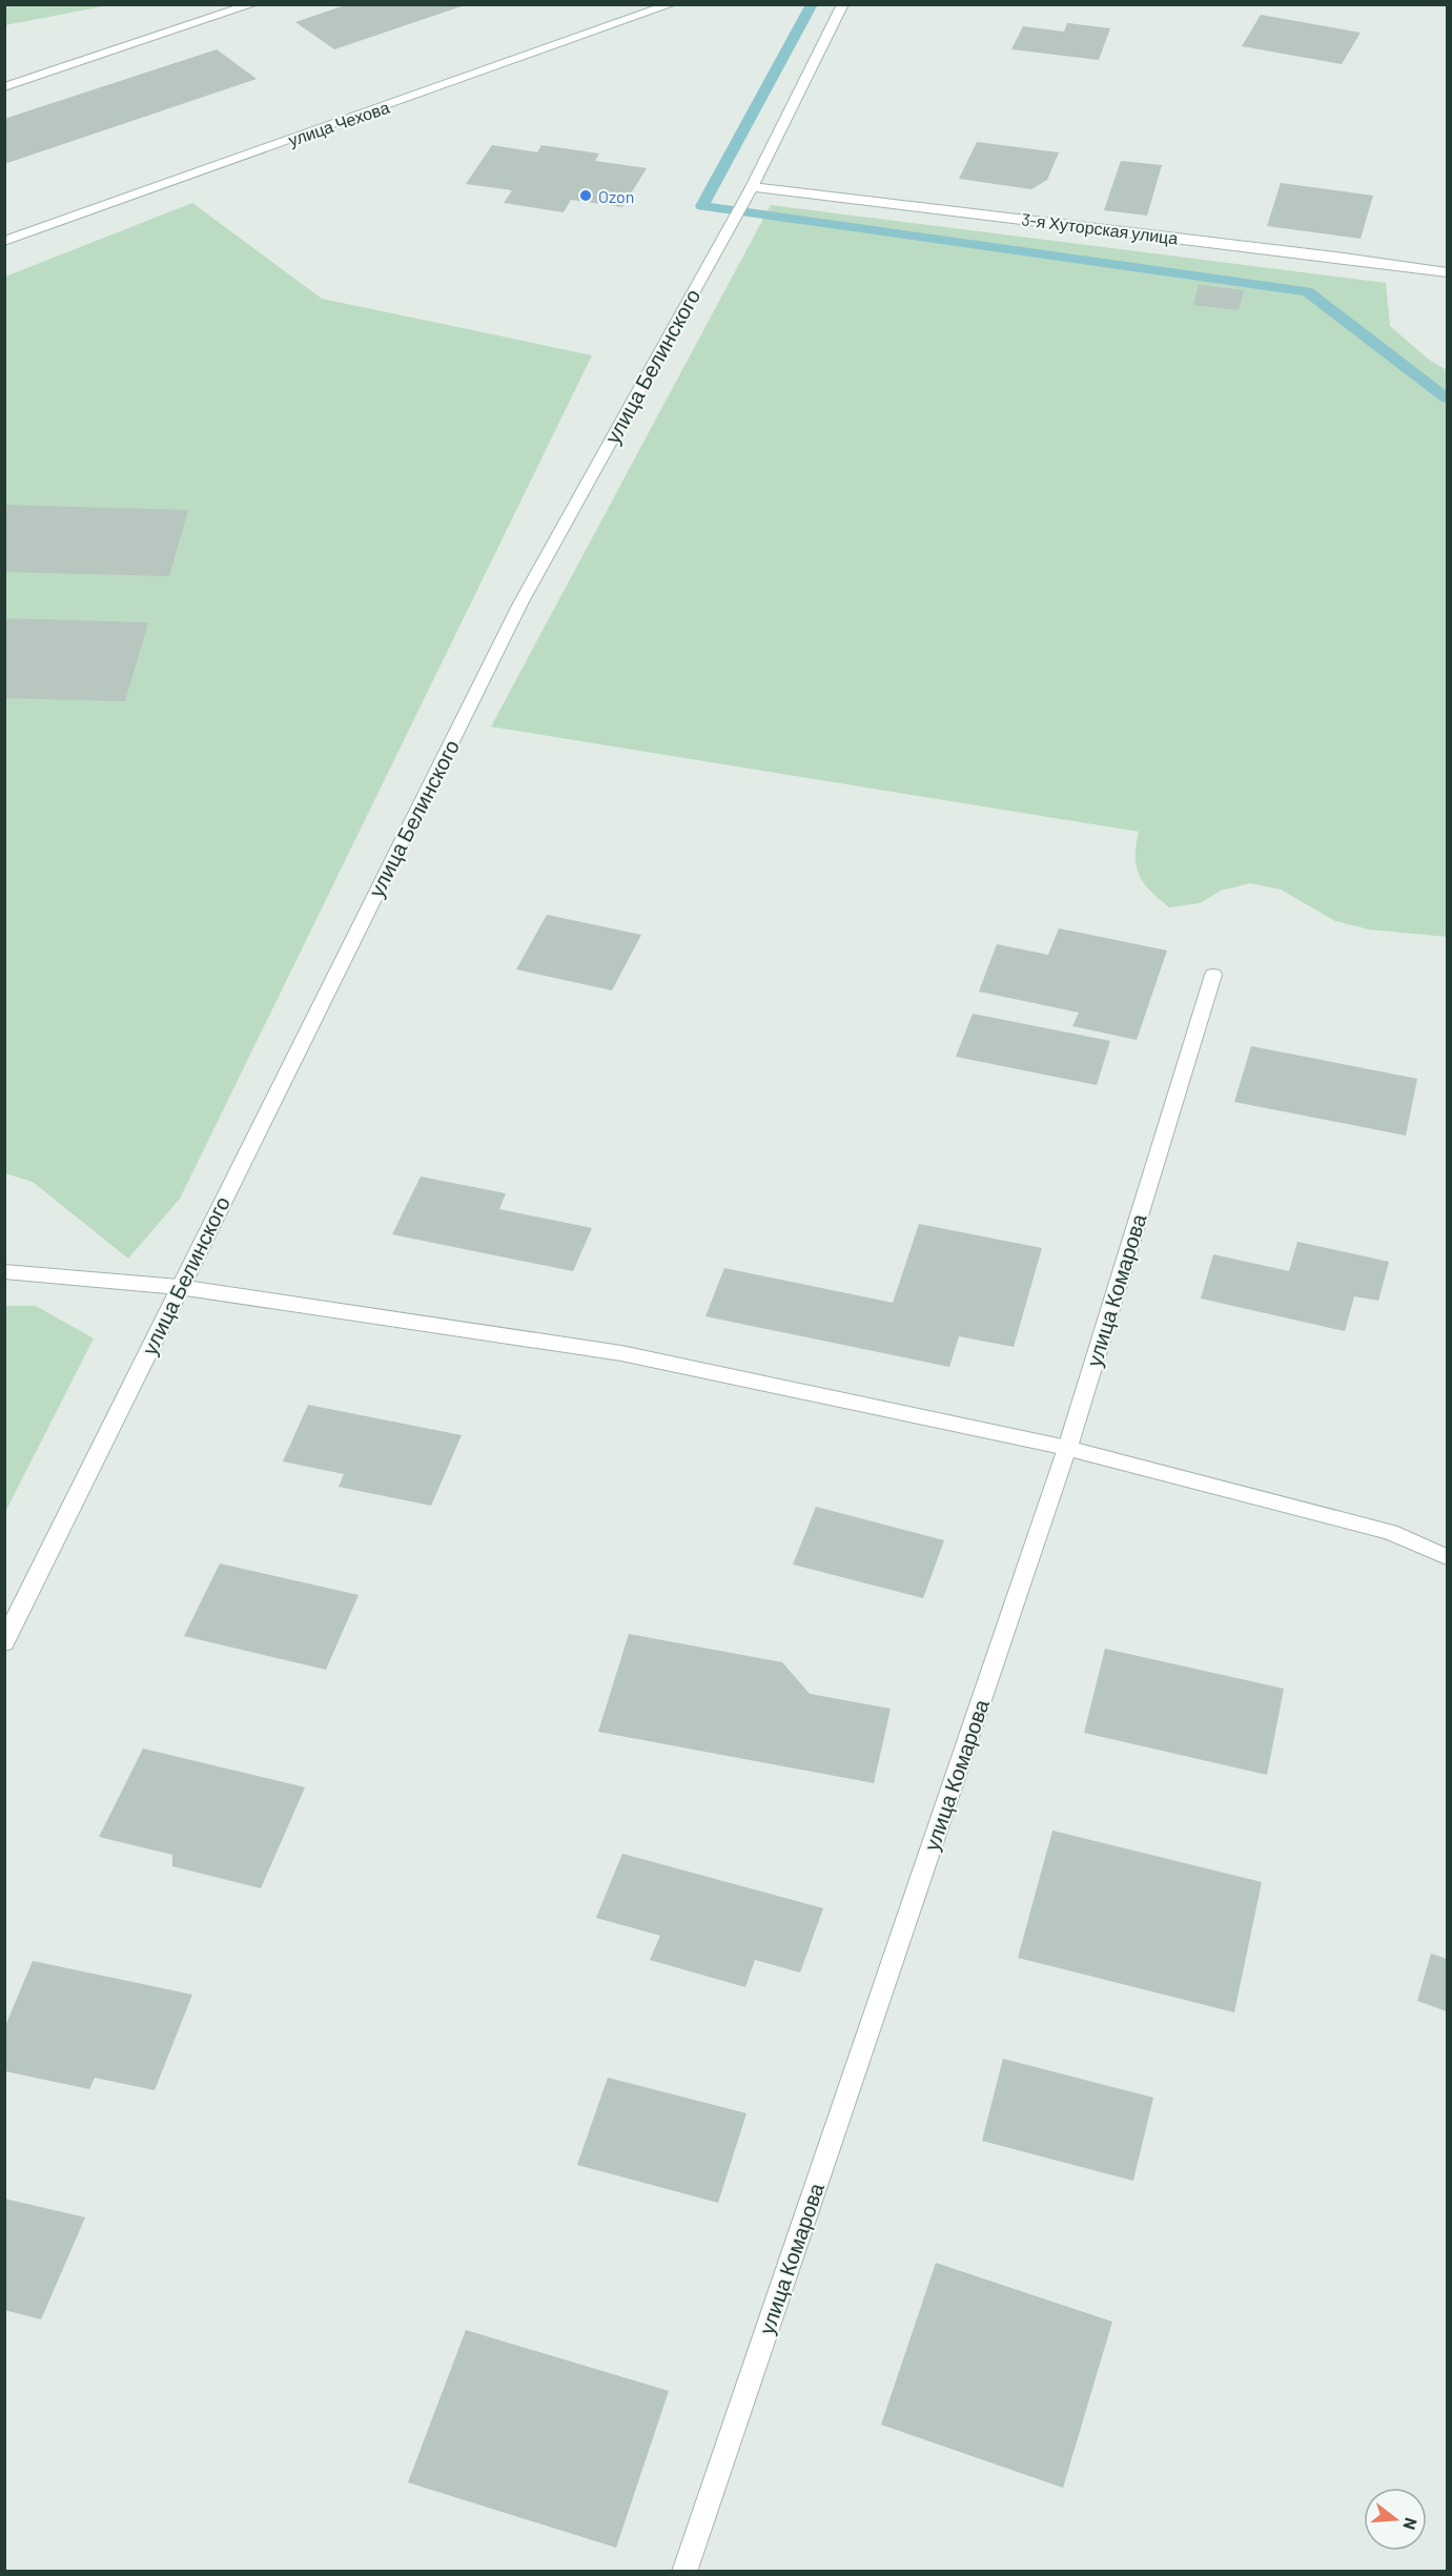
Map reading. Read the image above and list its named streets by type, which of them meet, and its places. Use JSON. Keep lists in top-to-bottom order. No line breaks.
{"streets":{"street":["улица Чехова","3-я Хуторская улица","улица Белинского","улица Комарова"]},"crossings":[["3-я Хуторская улица","улица Белинского"]],"places":["Ozon"],"north":"right"}
